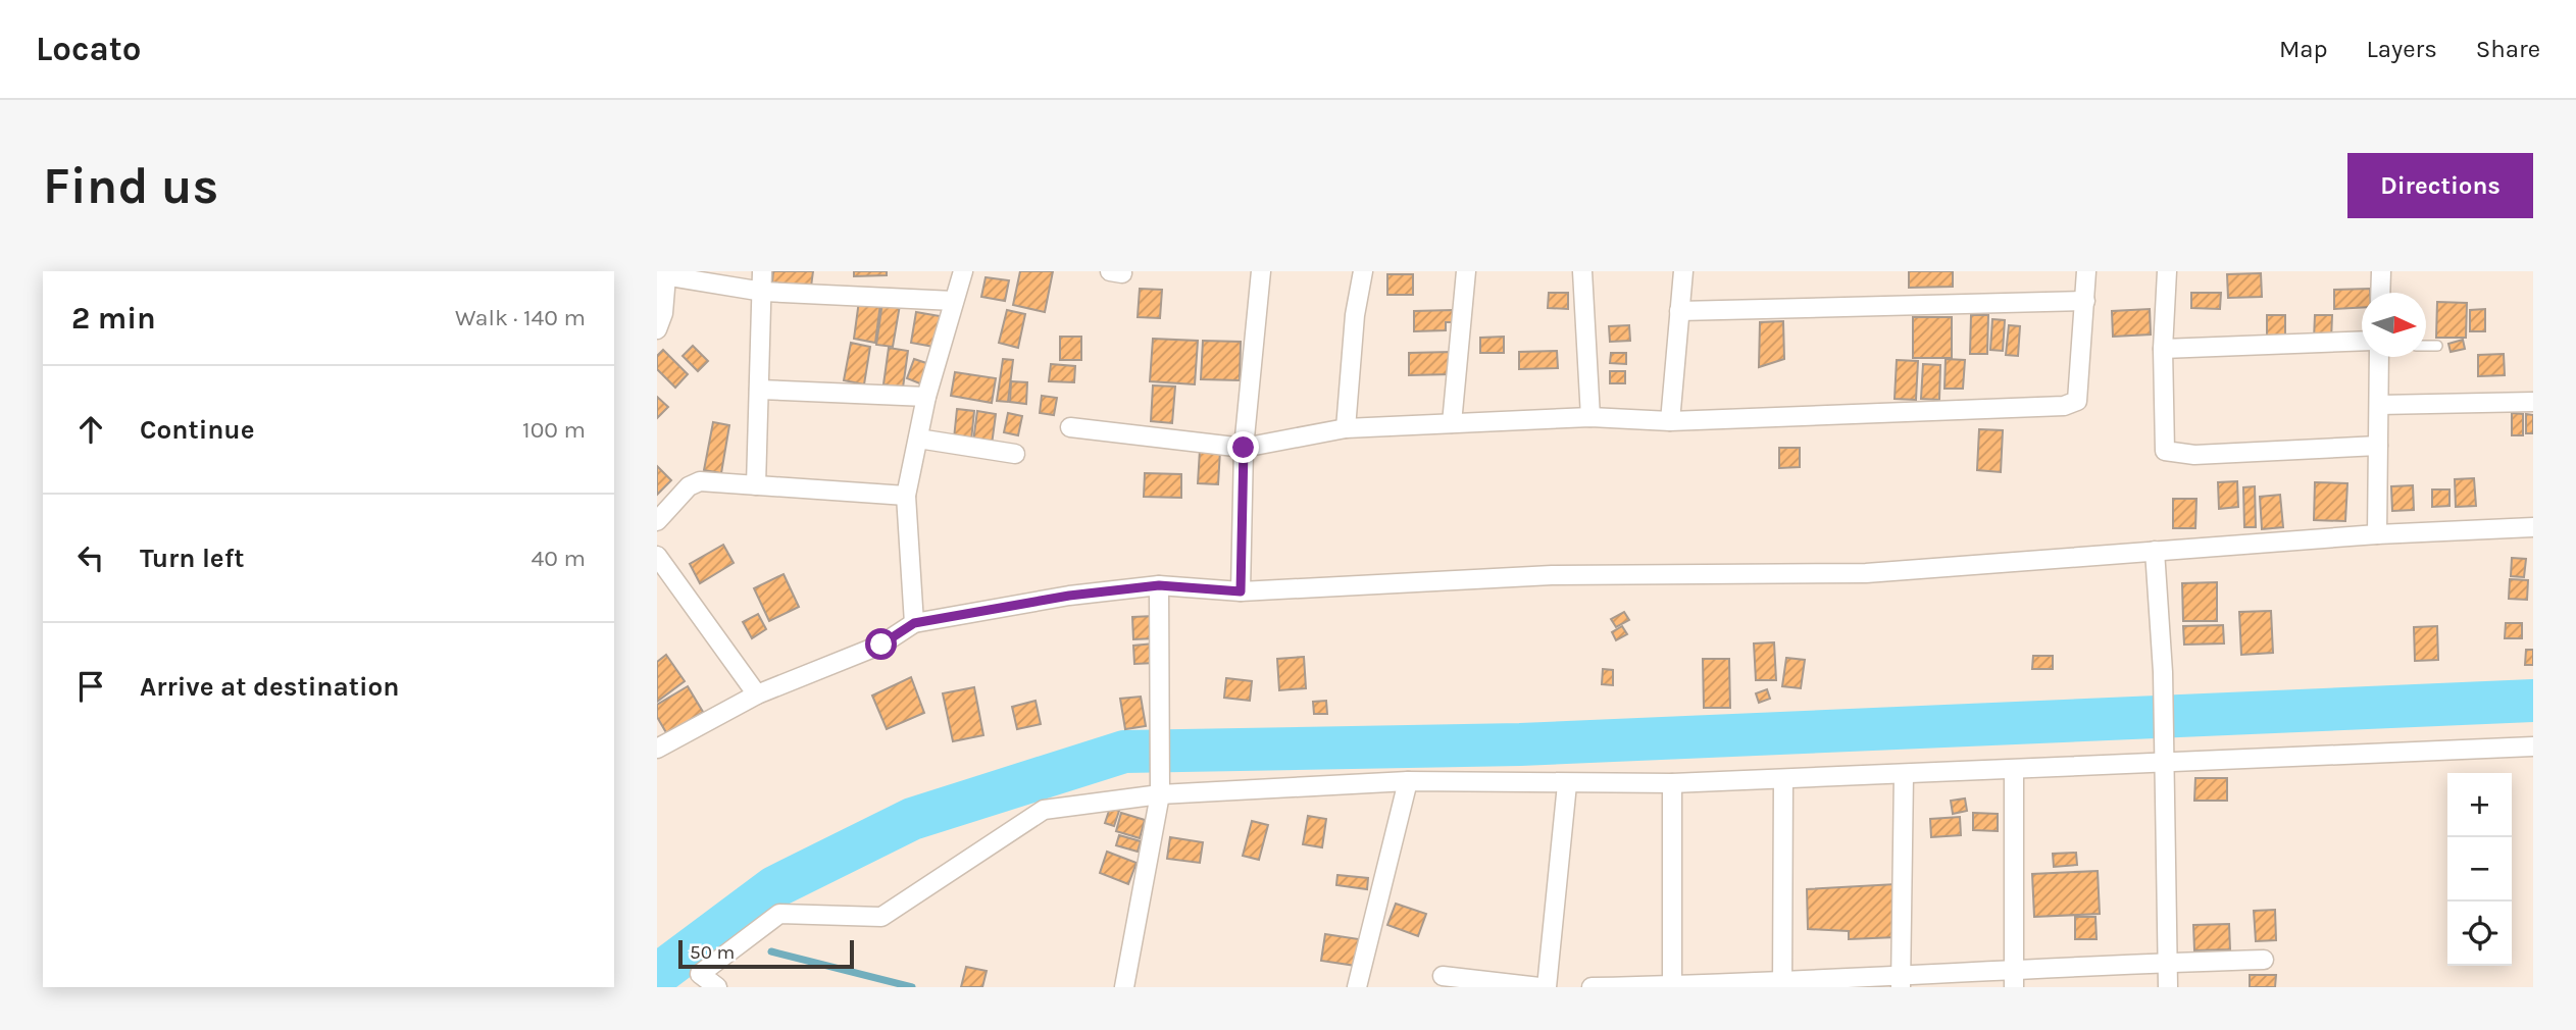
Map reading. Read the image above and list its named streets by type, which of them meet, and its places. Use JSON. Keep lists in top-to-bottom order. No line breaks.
{"scale_bar":"50 m","north":"right","page":{"header":"Locato","nav":["Map","Layers","Share"],"buttons":"Directions","title":"Find us","heading":["2 min","Walk · 140 m"],"list":[["Continue","100 m"],["Turn left","40 m"],"Arrive at destination"],"map_buttons":["+","−"],"scale":"50 m"}}
